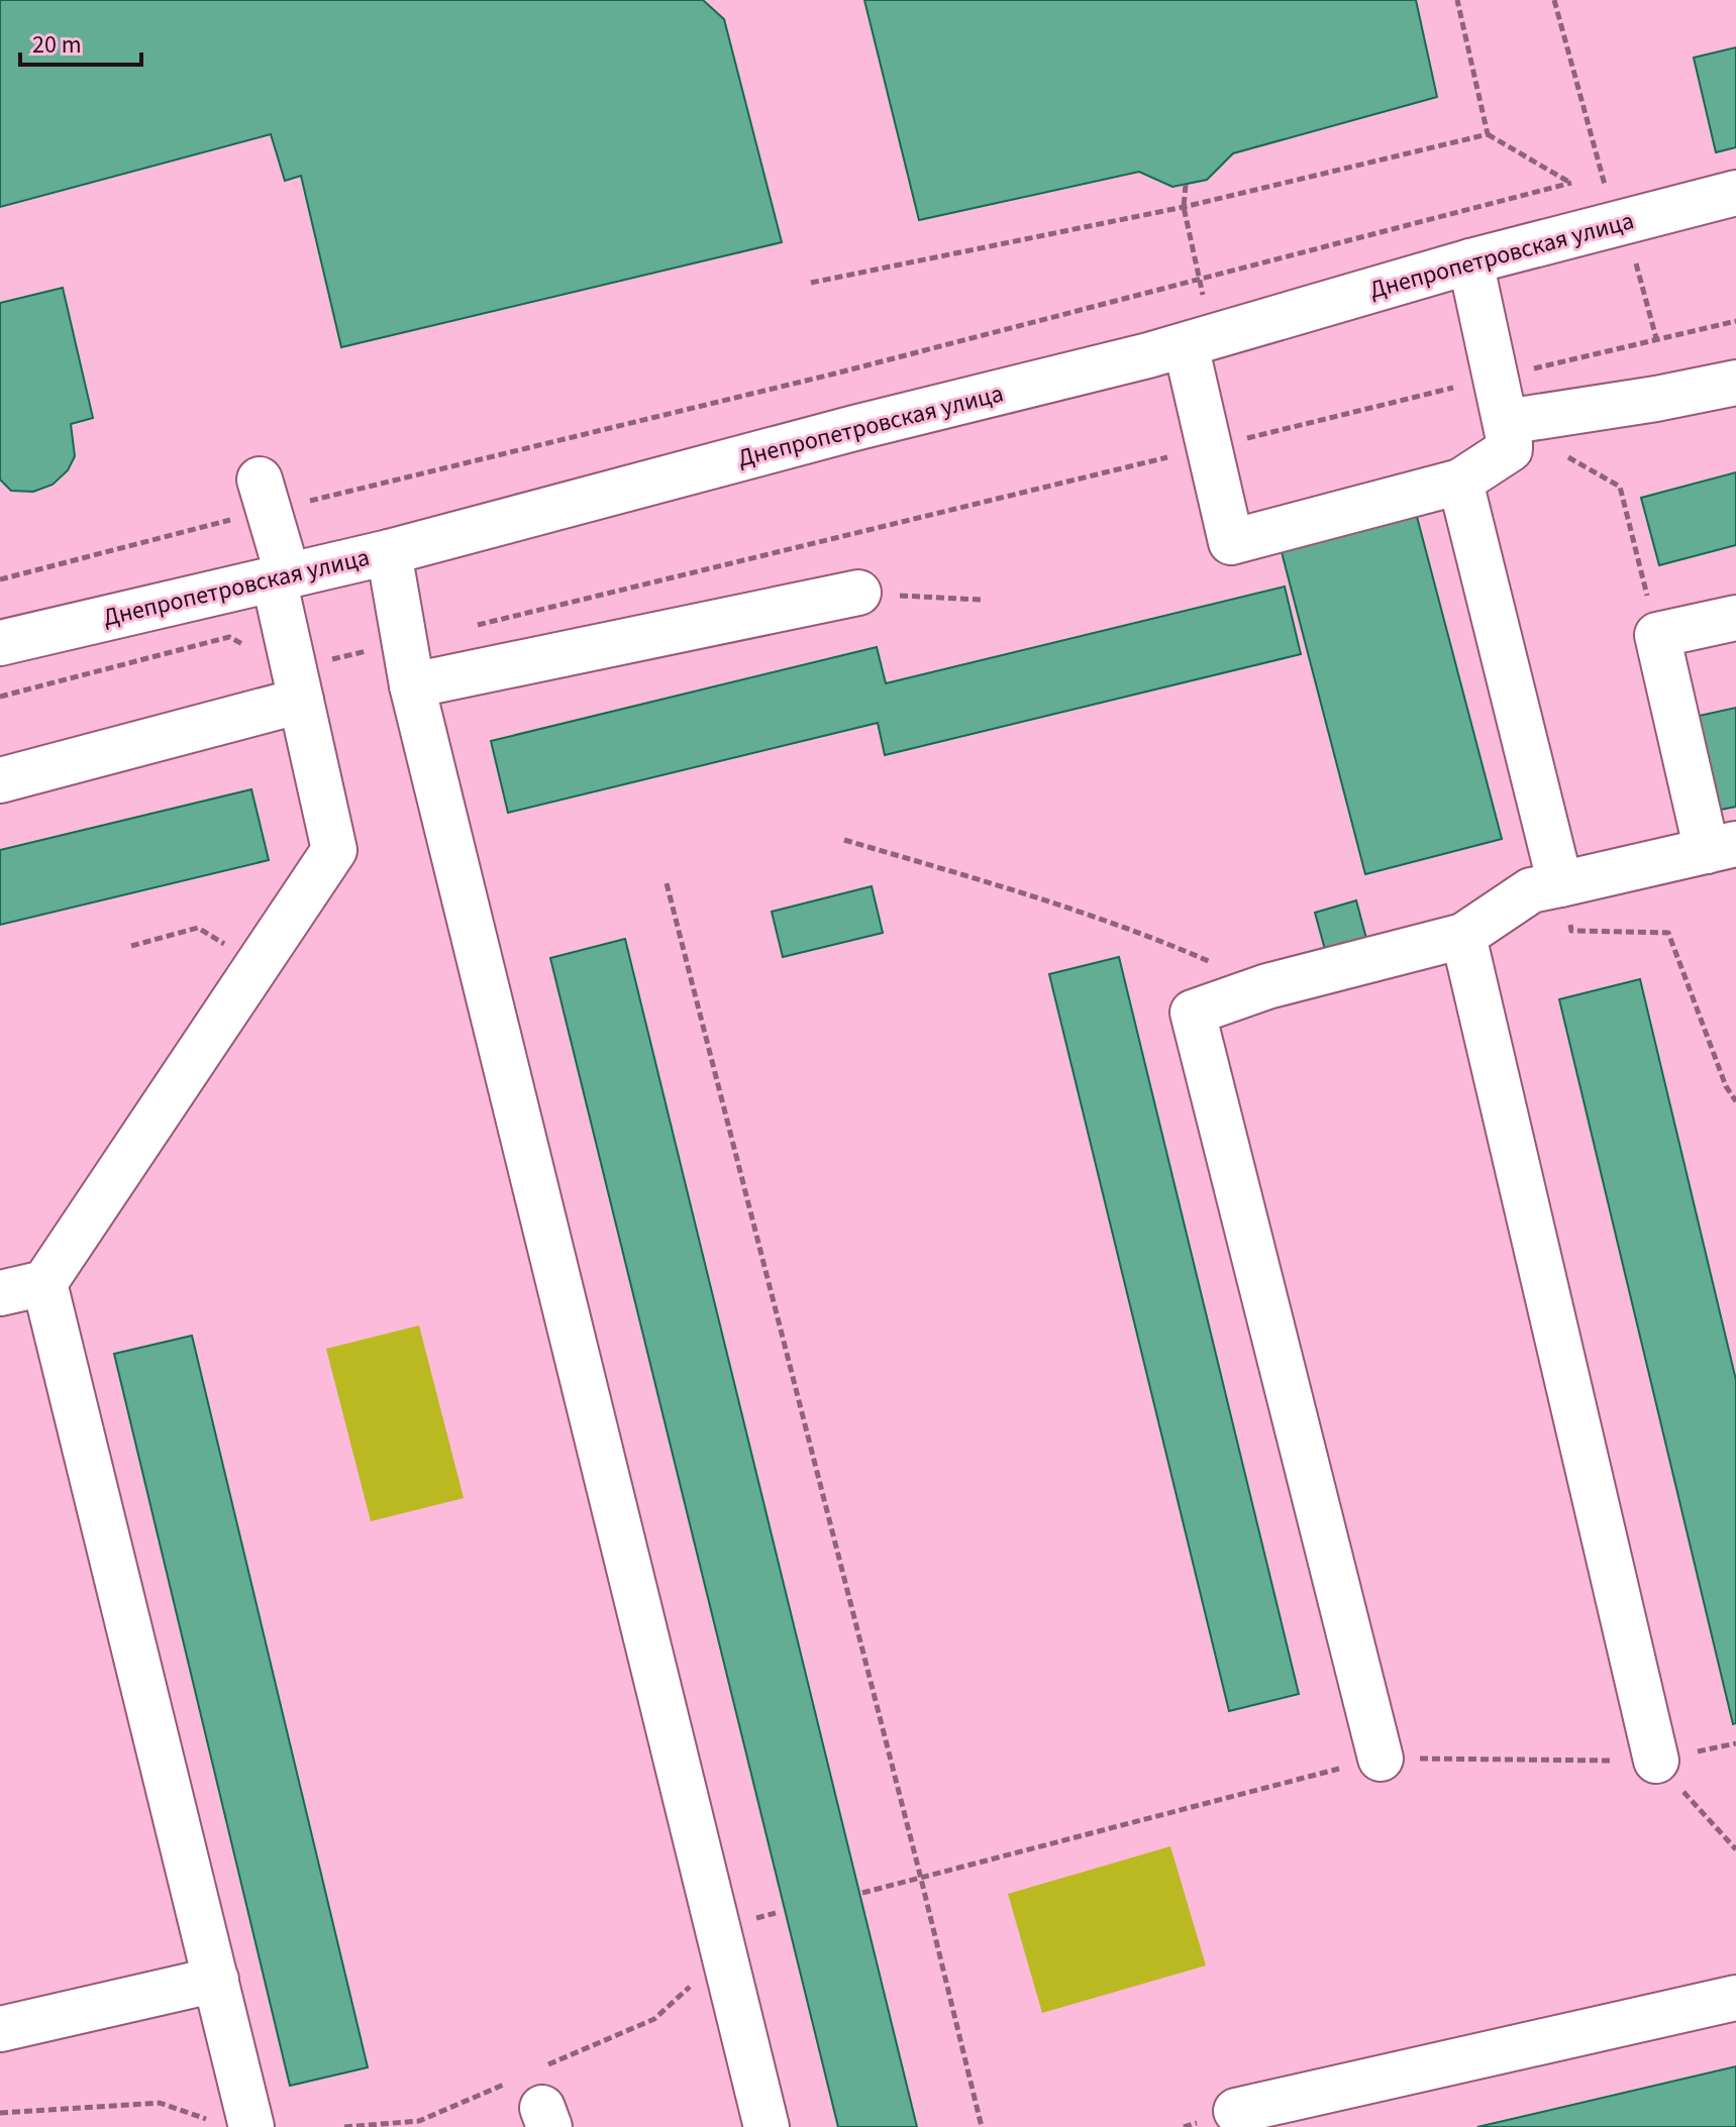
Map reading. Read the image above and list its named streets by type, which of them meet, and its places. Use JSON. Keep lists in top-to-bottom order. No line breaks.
{"streets":{"street":["Днепропетровская улица"]},"scale_bar":"20 m"}
